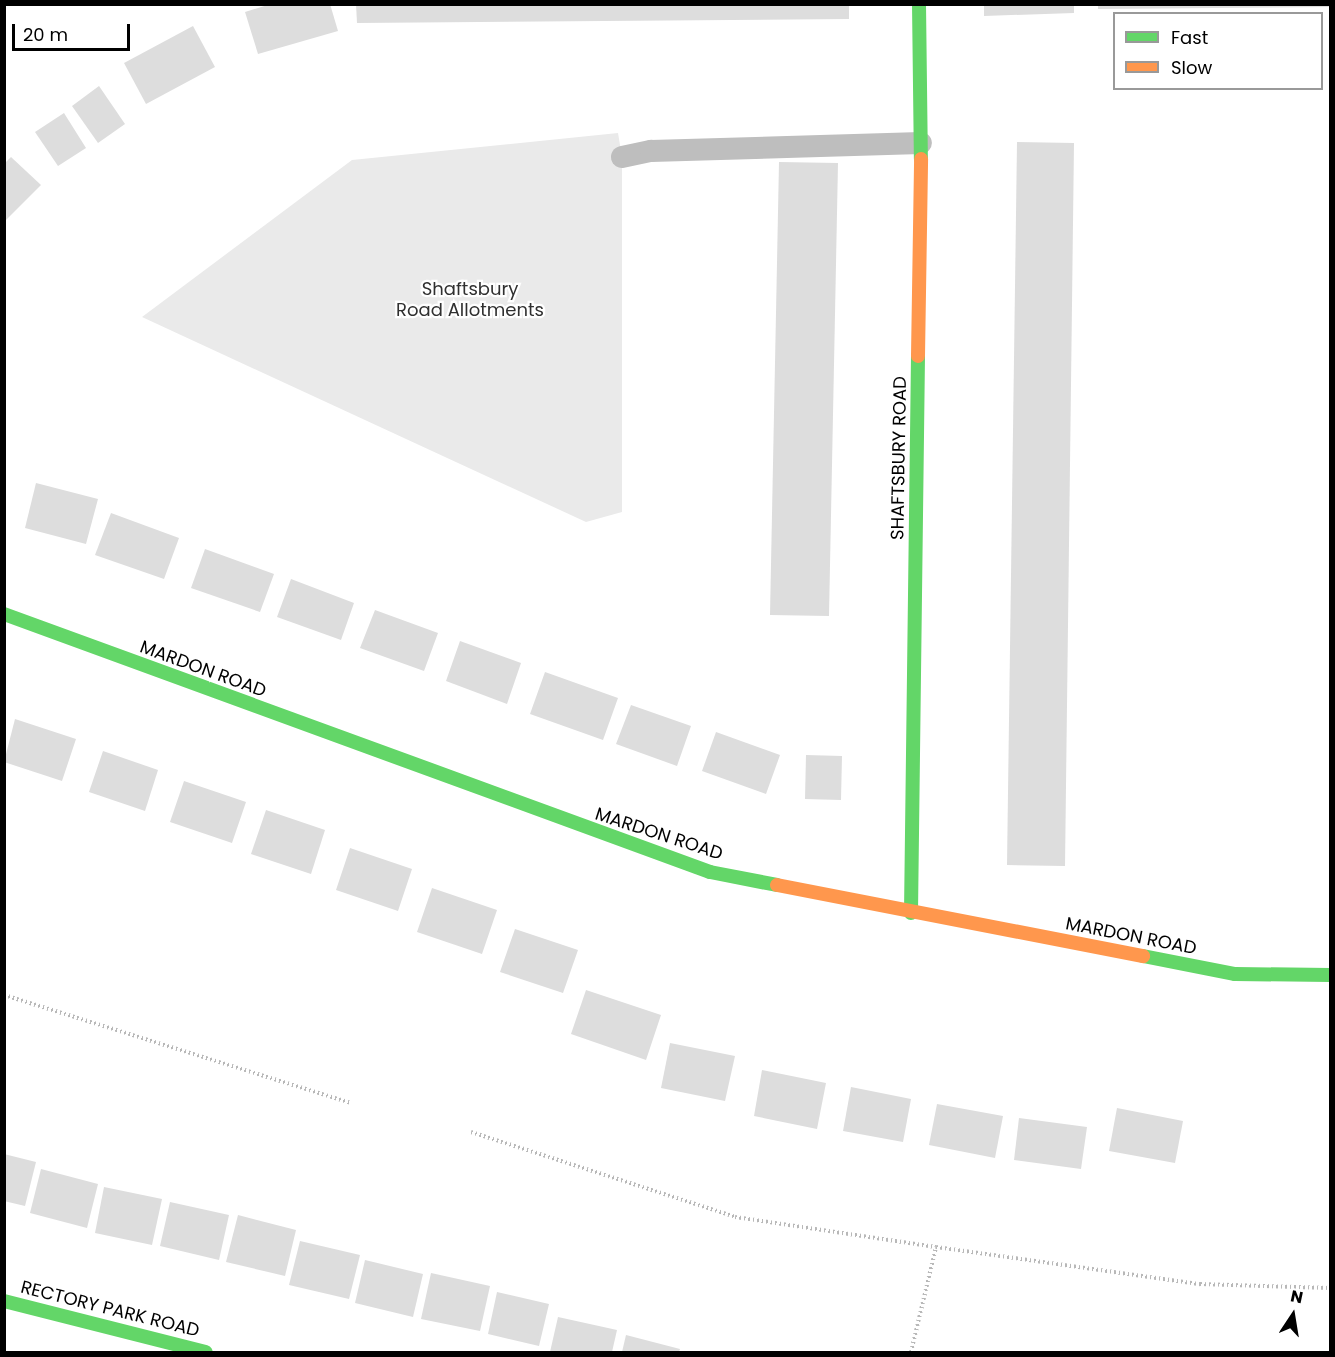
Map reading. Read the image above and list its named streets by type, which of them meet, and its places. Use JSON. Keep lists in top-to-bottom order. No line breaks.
{"streets":{"street":["SHAFTSBURY ROAD","MARDON ROAD","RECTORY PARK ROAD"]},"crossings":[["SHAFTSBURY ROAD","MARDON ROAD"]],"parks":["Shaftsbury Road Allotments"],"legend":["Fast","Slow"],"scale_bar":"20 m","north":"top"}
